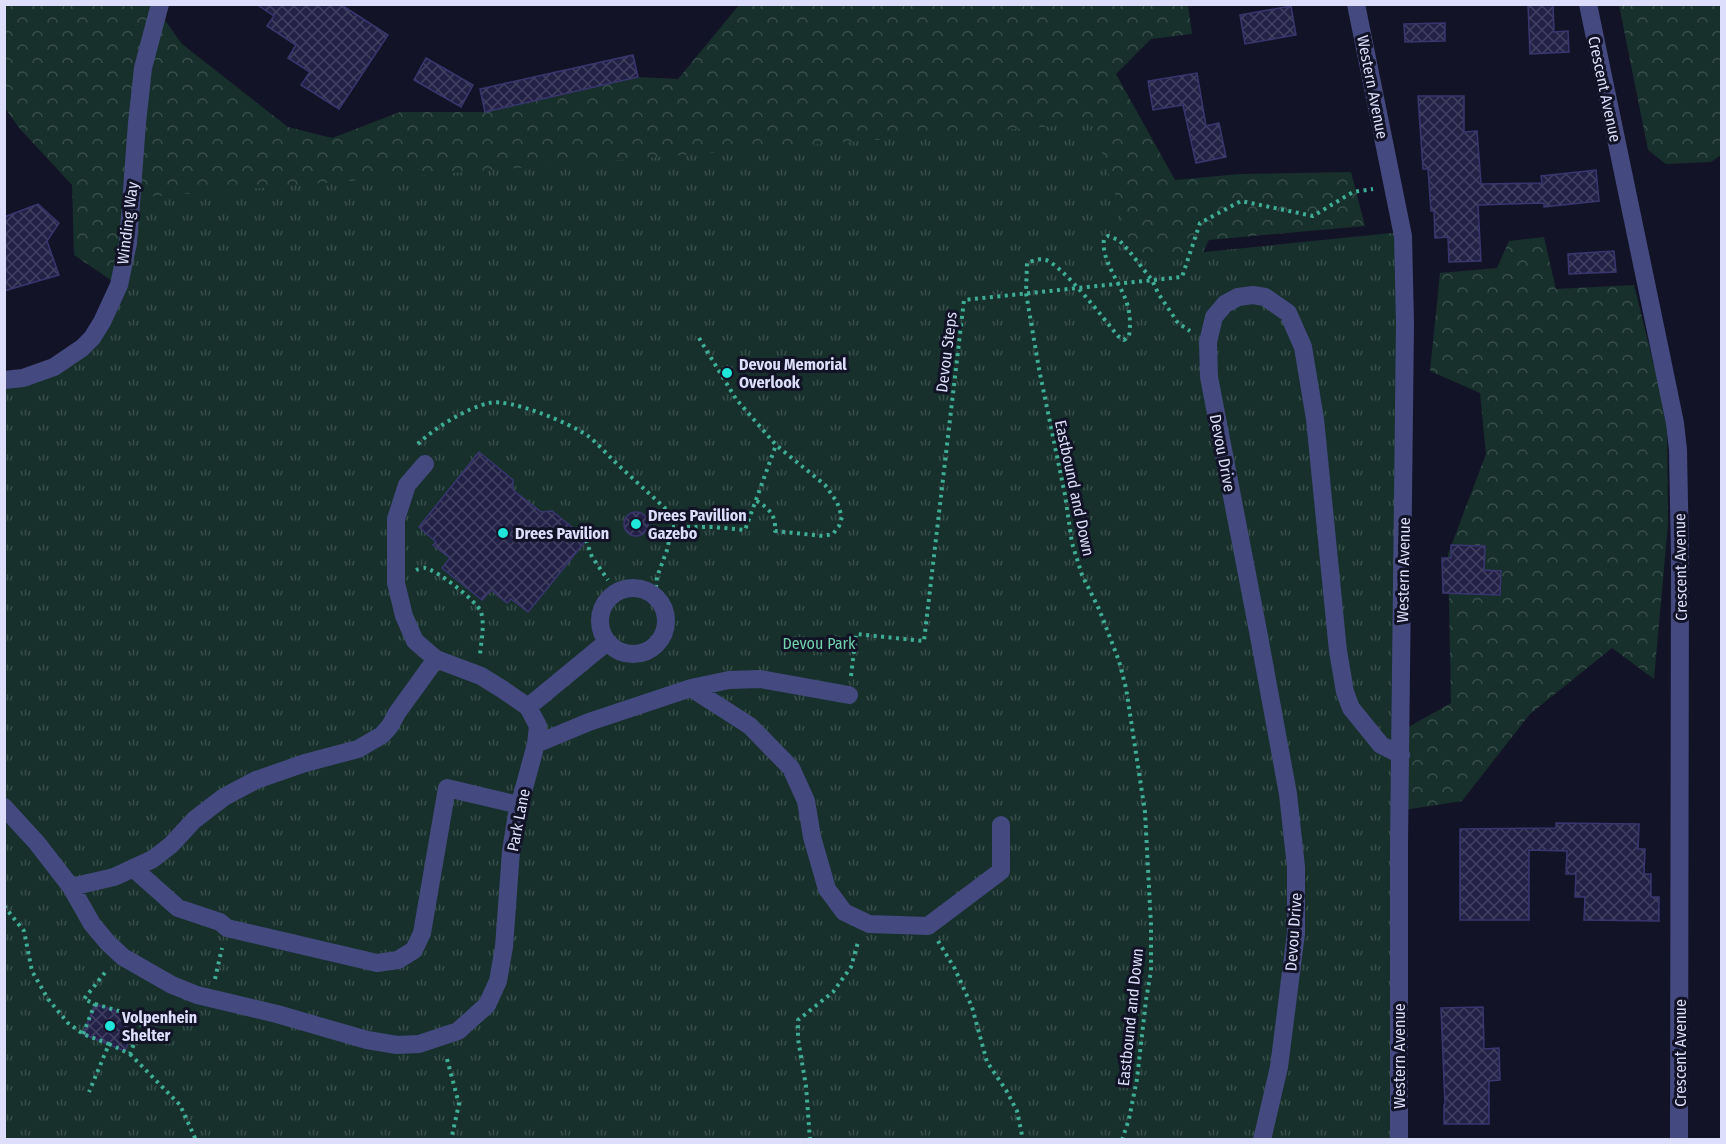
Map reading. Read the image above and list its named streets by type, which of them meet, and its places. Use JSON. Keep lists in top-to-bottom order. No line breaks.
{"streets":{"street":["Western Avenue","Crescent Avenue","Winding Way","Devou Drive","Park Lane"],"path":["Devou Steps","Eastbound and Down"]},"crossings":[["Western Avenue","Devou Drive"],["Devou Steps","Eastbound and Down"],["Devou Drive","Eastbound and Down"]],"parks":["Devou Park"],"places":["Devou Memorial Overlook","Drees Pavillion Gazebo","Drees Pavilion","Volpenhein Shelter"]}
